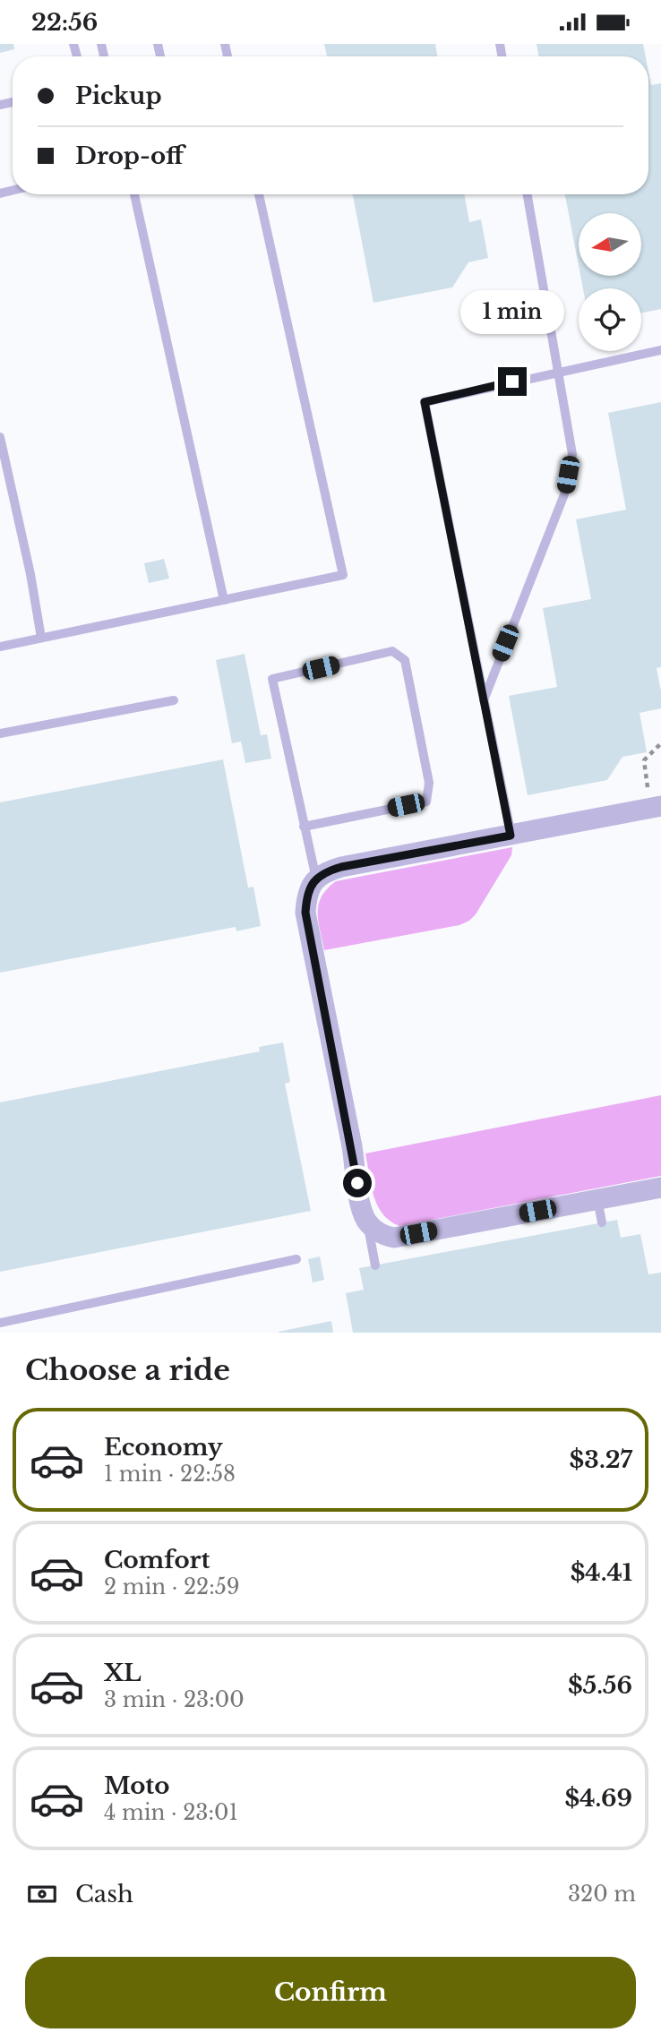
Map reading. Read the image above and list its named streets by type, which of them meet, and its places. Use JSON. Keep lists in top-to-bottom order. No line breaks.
{"north":"left","page":{"status":"22:56","banner":["Pickup","Drop-off"],"bubble":"1 min","heading":"Choose a ride","list":[{"name":"Economy","note":"1 min · 22:58","value":"$3.27"},{"name":"Comfort","note":"2 min · 22:59","value":"$4.41"},{"name":"XL","note":"3 min · 23:00","value":"$5.56"},{"name":"Moto","note":"4 min · 23:01","value":"$4.69"}],"pay":["Cash","320 m"],"buttons":"Confirm"}}
